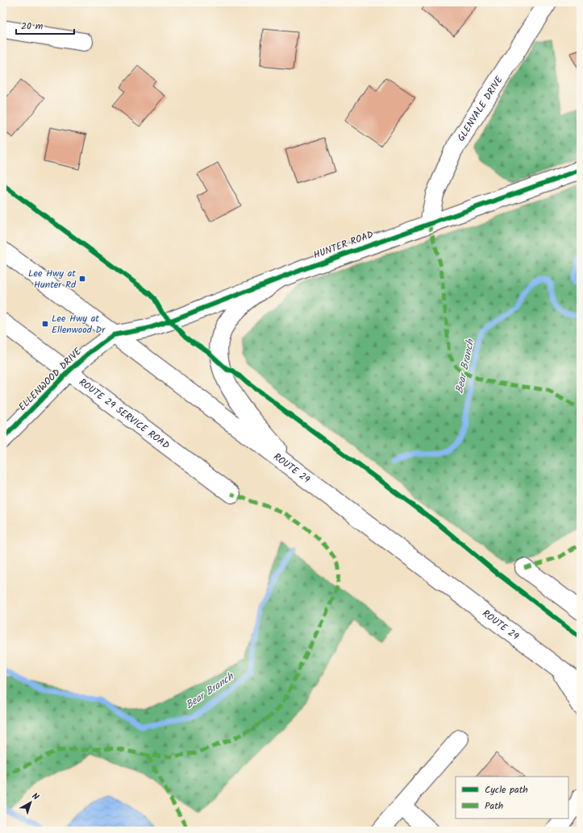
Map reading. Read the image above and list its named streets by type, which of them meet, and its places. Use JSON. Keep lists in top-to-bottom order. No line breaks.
{"streets":{"street":["GLENVALE DRIVE","HUNTER ROAD","ELLENWOOD DRIVE","ROUTE 29 SERVICE ROAD","ROUTE 29"]},"crossings":[["GLENVALE DRIVE","HUNTER ROAD"],["HUNTER ROAD","ELLENWOOD DRIVE"],["HUNTER ROAD","ROUTE 29"],["ELLENWOOD DRIVE","ROUTE 29 SERVICE ROAD"],["ELLENWOOD DRIVE","ROUTE 29"]],"water":["Bear Branch"],"places":{"transit":["Lee Hwy at Hunter Rd","Lee Hwy at Ellenwood Dr"]},"legend":["Cycle path","Path"],"scale_bar":"20 m","north":"top right"}
